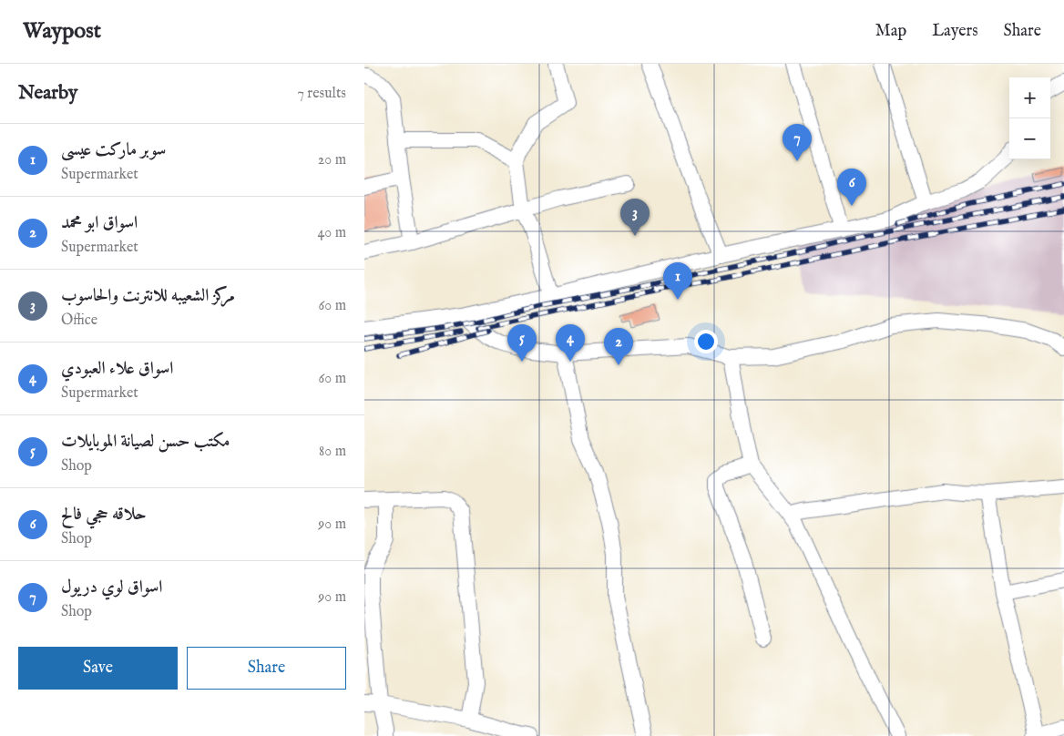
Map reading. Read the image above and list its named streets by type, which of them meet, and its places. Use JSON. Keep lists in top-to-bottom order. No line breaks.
{"page":{"header":"Waypost","nav":["Map","Layers","Share"],"heading":["Nearby","7 results"],"map_buttons":["+","−"],"list":[{"mark":"1","name":"سوبر ماركت عيسى","note":"Supermarket","value":"20 m"},{"mark":"2","name":"اسواق ابو محمد","note":"Supermarket","value":"40 m"},{"mark":"3","name":"مركز الشعيبه للانترنت والحاسوب","note":"Office","value":"60 m"},{"mark":"4","name":"اسواق علاء العبودي","note":"Supermarket","value":"60 m"},{"mark":"5","name":"مكتب حسن لصيانة الموبايلات","note":"Shop","value":"80 m"},{"mark":"6","name":"حلاقه حجي فالح","note":"Shop","value":"90 m"},{"mark":"7","name":"اسواق لوي دريول","note":"Shop","value":"90 m"}],"pins":["7","6","3","1","4","5","2"],"buttons":["Save","Share"]}}
